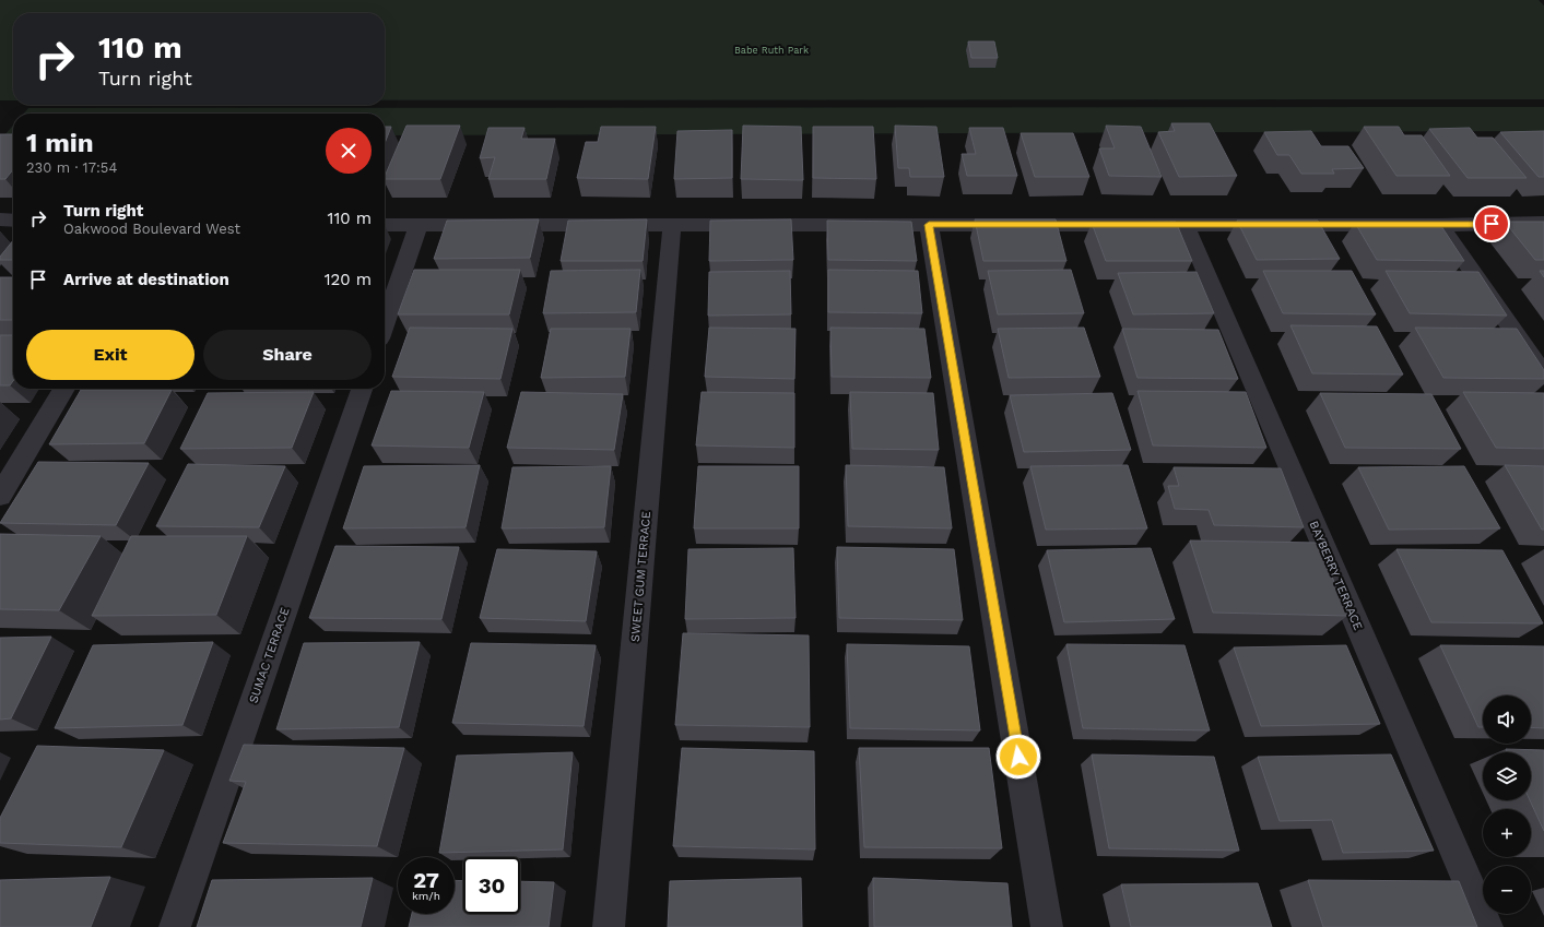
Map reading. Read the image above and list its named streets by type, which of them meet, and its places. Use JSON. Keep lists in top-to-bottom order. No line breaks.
{"streets":{"street":["BAYBERRY TERRACE","SWEET GUM TERRACE","SUMAC TERRACE"]},"parks":["Babe Ruth Park"],"page":{"turn":["110 m","Turn right"],"heading":["1 min","230 m · 17:54"],"list":[{"name":"Turn right","note":"Oakwood Boulevard West","value":"110 m"},{"name":"Arrive at destination","value":"120 m"}],"buttons":["Exit","Share"],"map_buttons":["+","−"],"speed":"27 km/h","limit":"30"}}
